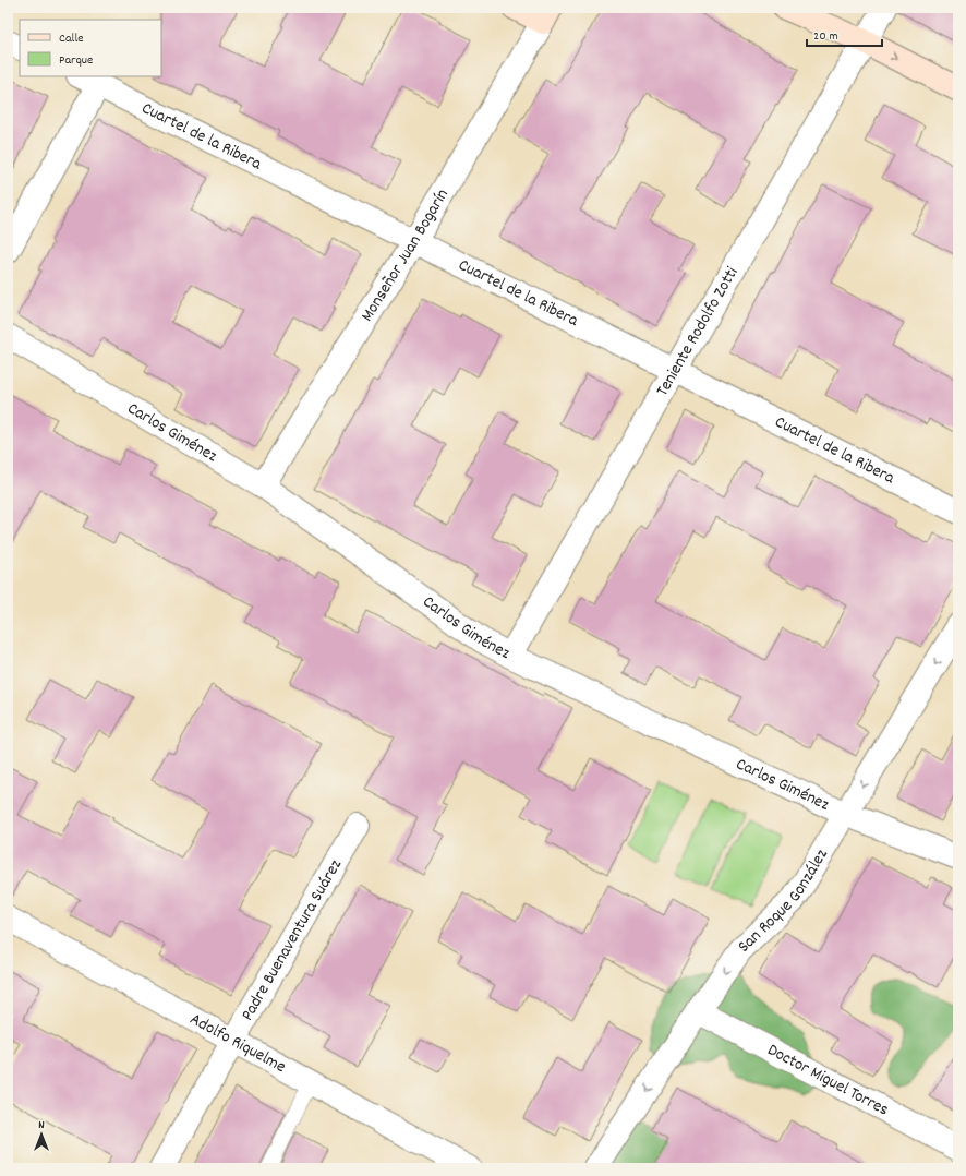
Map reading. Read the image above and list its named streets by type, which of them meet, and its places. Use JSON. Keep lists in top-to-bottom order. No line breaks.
{"streets":{"main road":["Monseñor Juan Bogarín"],"street":["Cuartel de la Ribera","Teniente Rodolfo Zotti","Carlos Giménez","San Roque González","Padre Buenaventura Suárez","Adolfo Riquelme","Doctor Miguel Torres"]},"crossings":[["Cuartel de la Ribera","Monseñor Juan Bogarín"],["Cuartel de la Ribera","Teniente Rodolfo Zotti"],["Monseñor Juan Bogarín","Carlos Giménez"],["Teniente Rodolfo Zotti","Carlos Giménez"],["Carlos Giménez","San Roque González"],["San Roque González","Doctor Miguel Torres"],["Padre Buenaventura Suárez","Adolfo Riquelme"]],"one_way":["San Roque González"],"legend":["Calle","Parque"],"scale_bar":"20 m","north":"top"}
